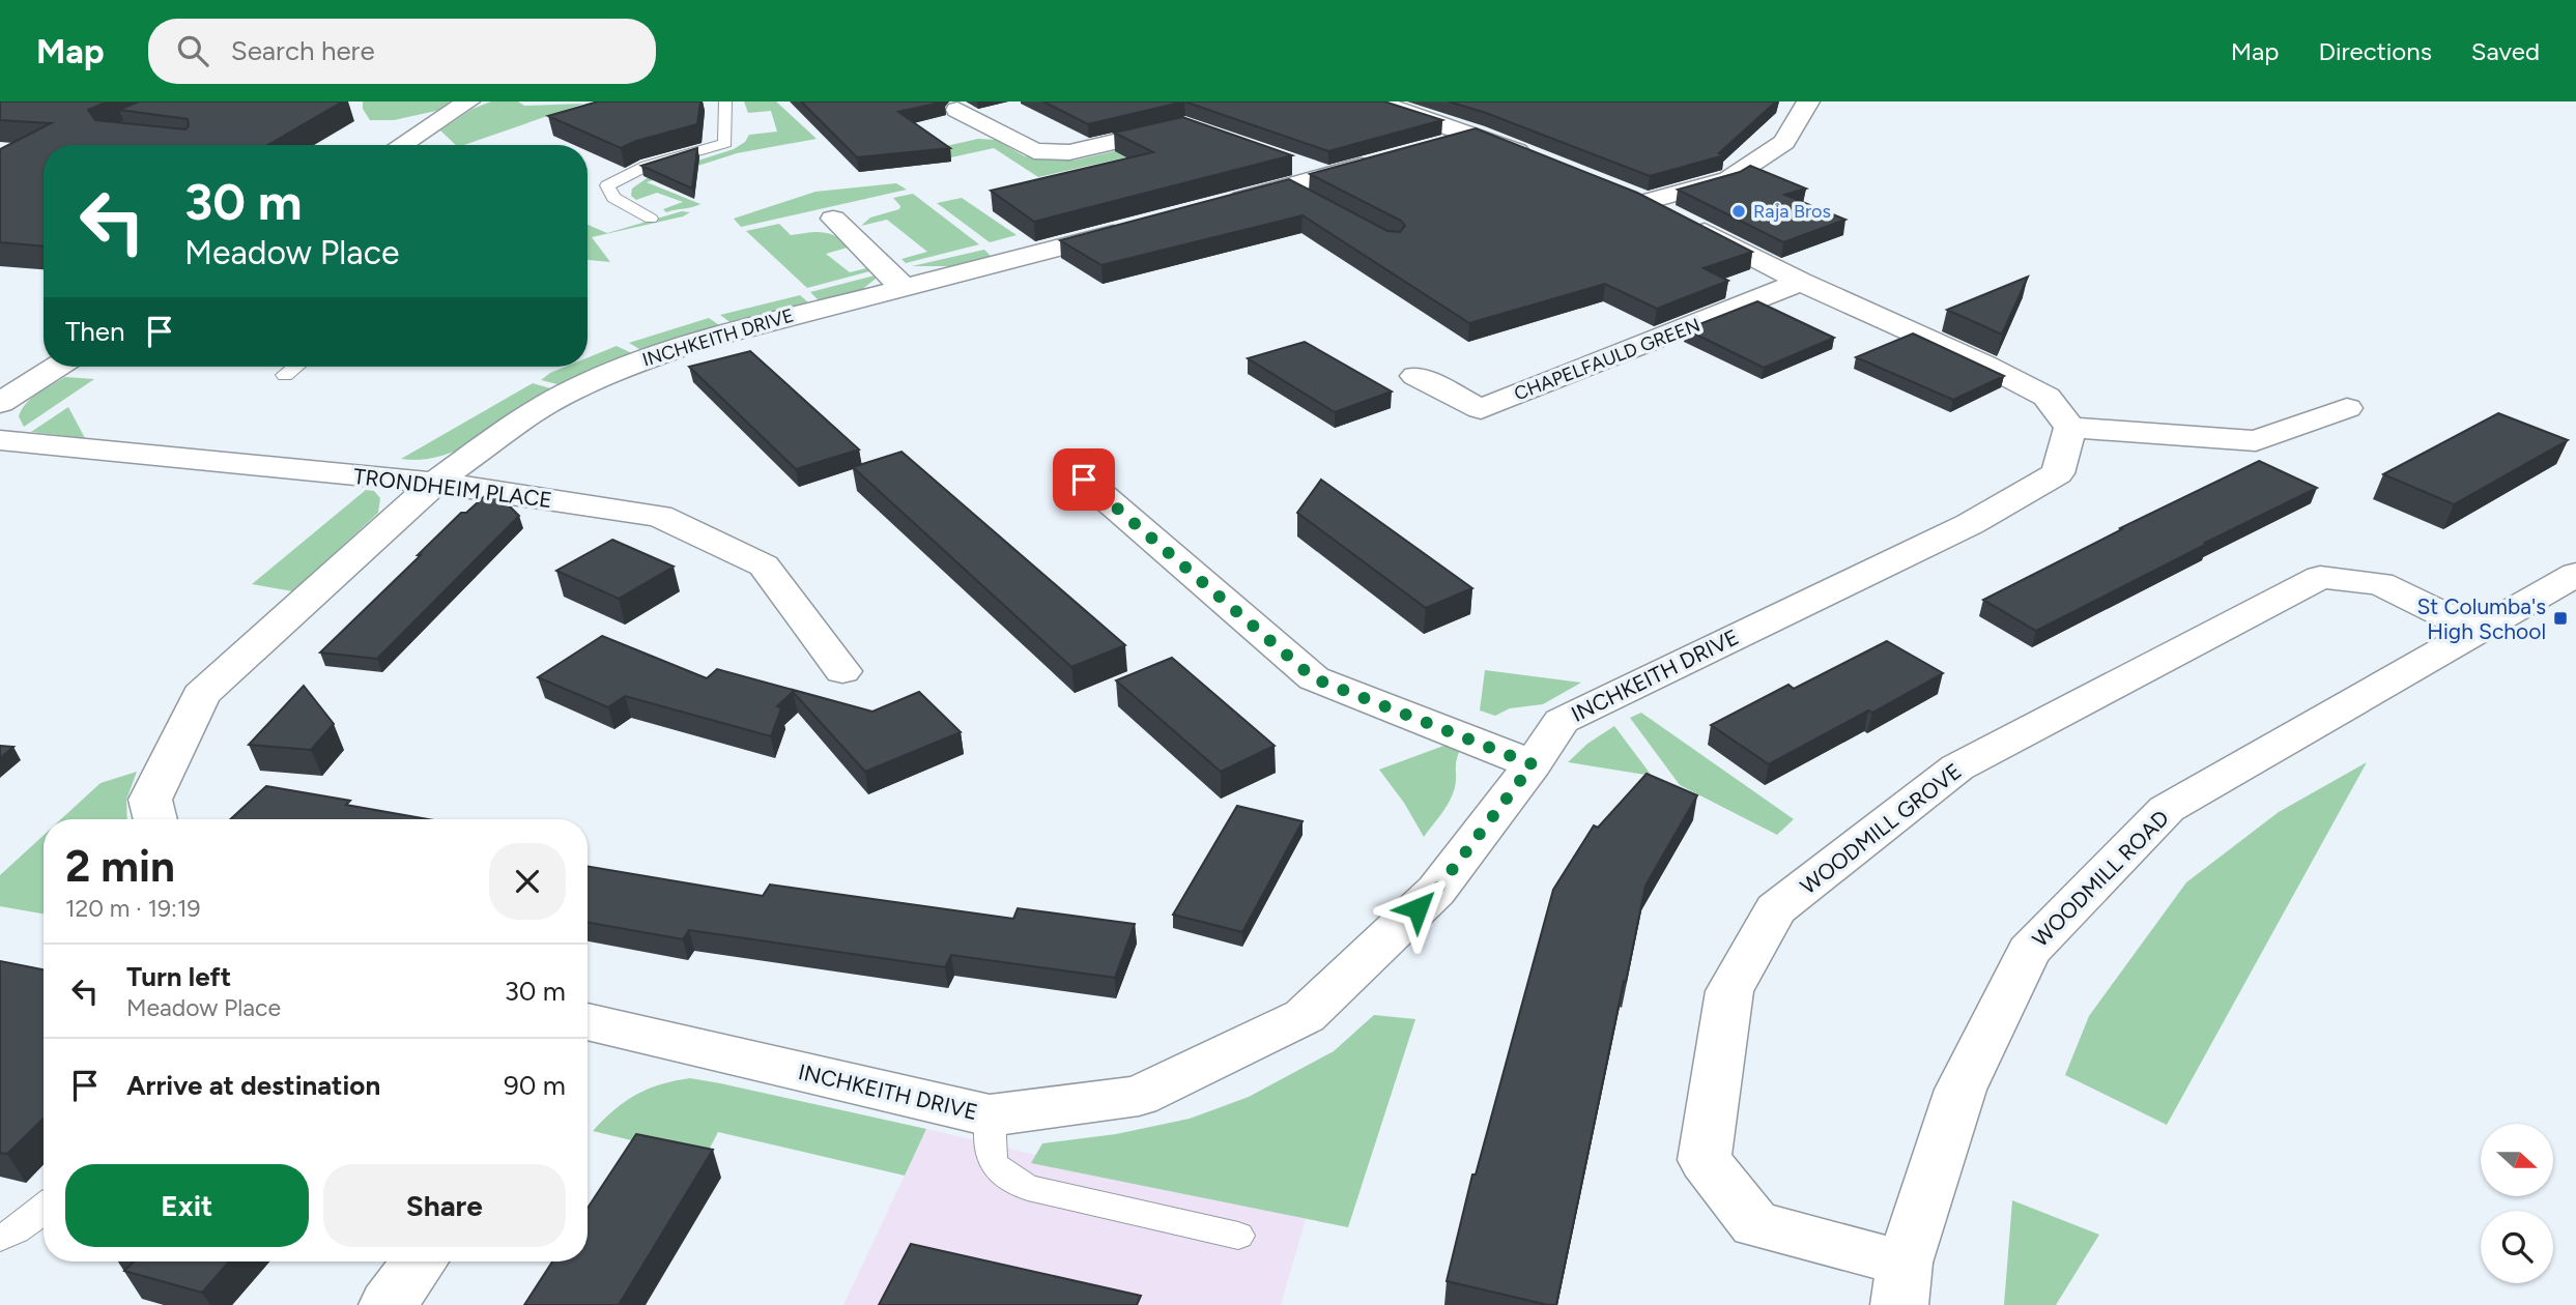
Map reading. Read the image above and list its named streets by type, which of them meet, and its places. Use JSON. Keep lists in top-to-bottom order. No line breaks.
{"streets":{"street":["INCHKEITH DRIVE","CHAPELFAULD GREEN","TRONDHEIM PLACE","WOODMILL GROVE","WOODMILL ROAD"]},"crossings":[["INCHKEITH DRIVE","TRONDHEIM PLACE"],["WOODMILL GROVE","WOODMILL ROAD"]],"places":{"other":["Raja Bros"],"transit":["St Columba's High School"]},"north":"right","page":{"header":"Map","search":"Search here","nav":["Map","Directions","Saved"],"turn":["30 m","Meadow Place"],"then":"Then","heading":["2 min","120 m · 19:19"],"list":[{"name":"Turn left","note":"Meadow Place","value":"30 m"},{"name":"Arrive at destination","value":"90 m"}],"buttons":["Exit","Share"]}}
